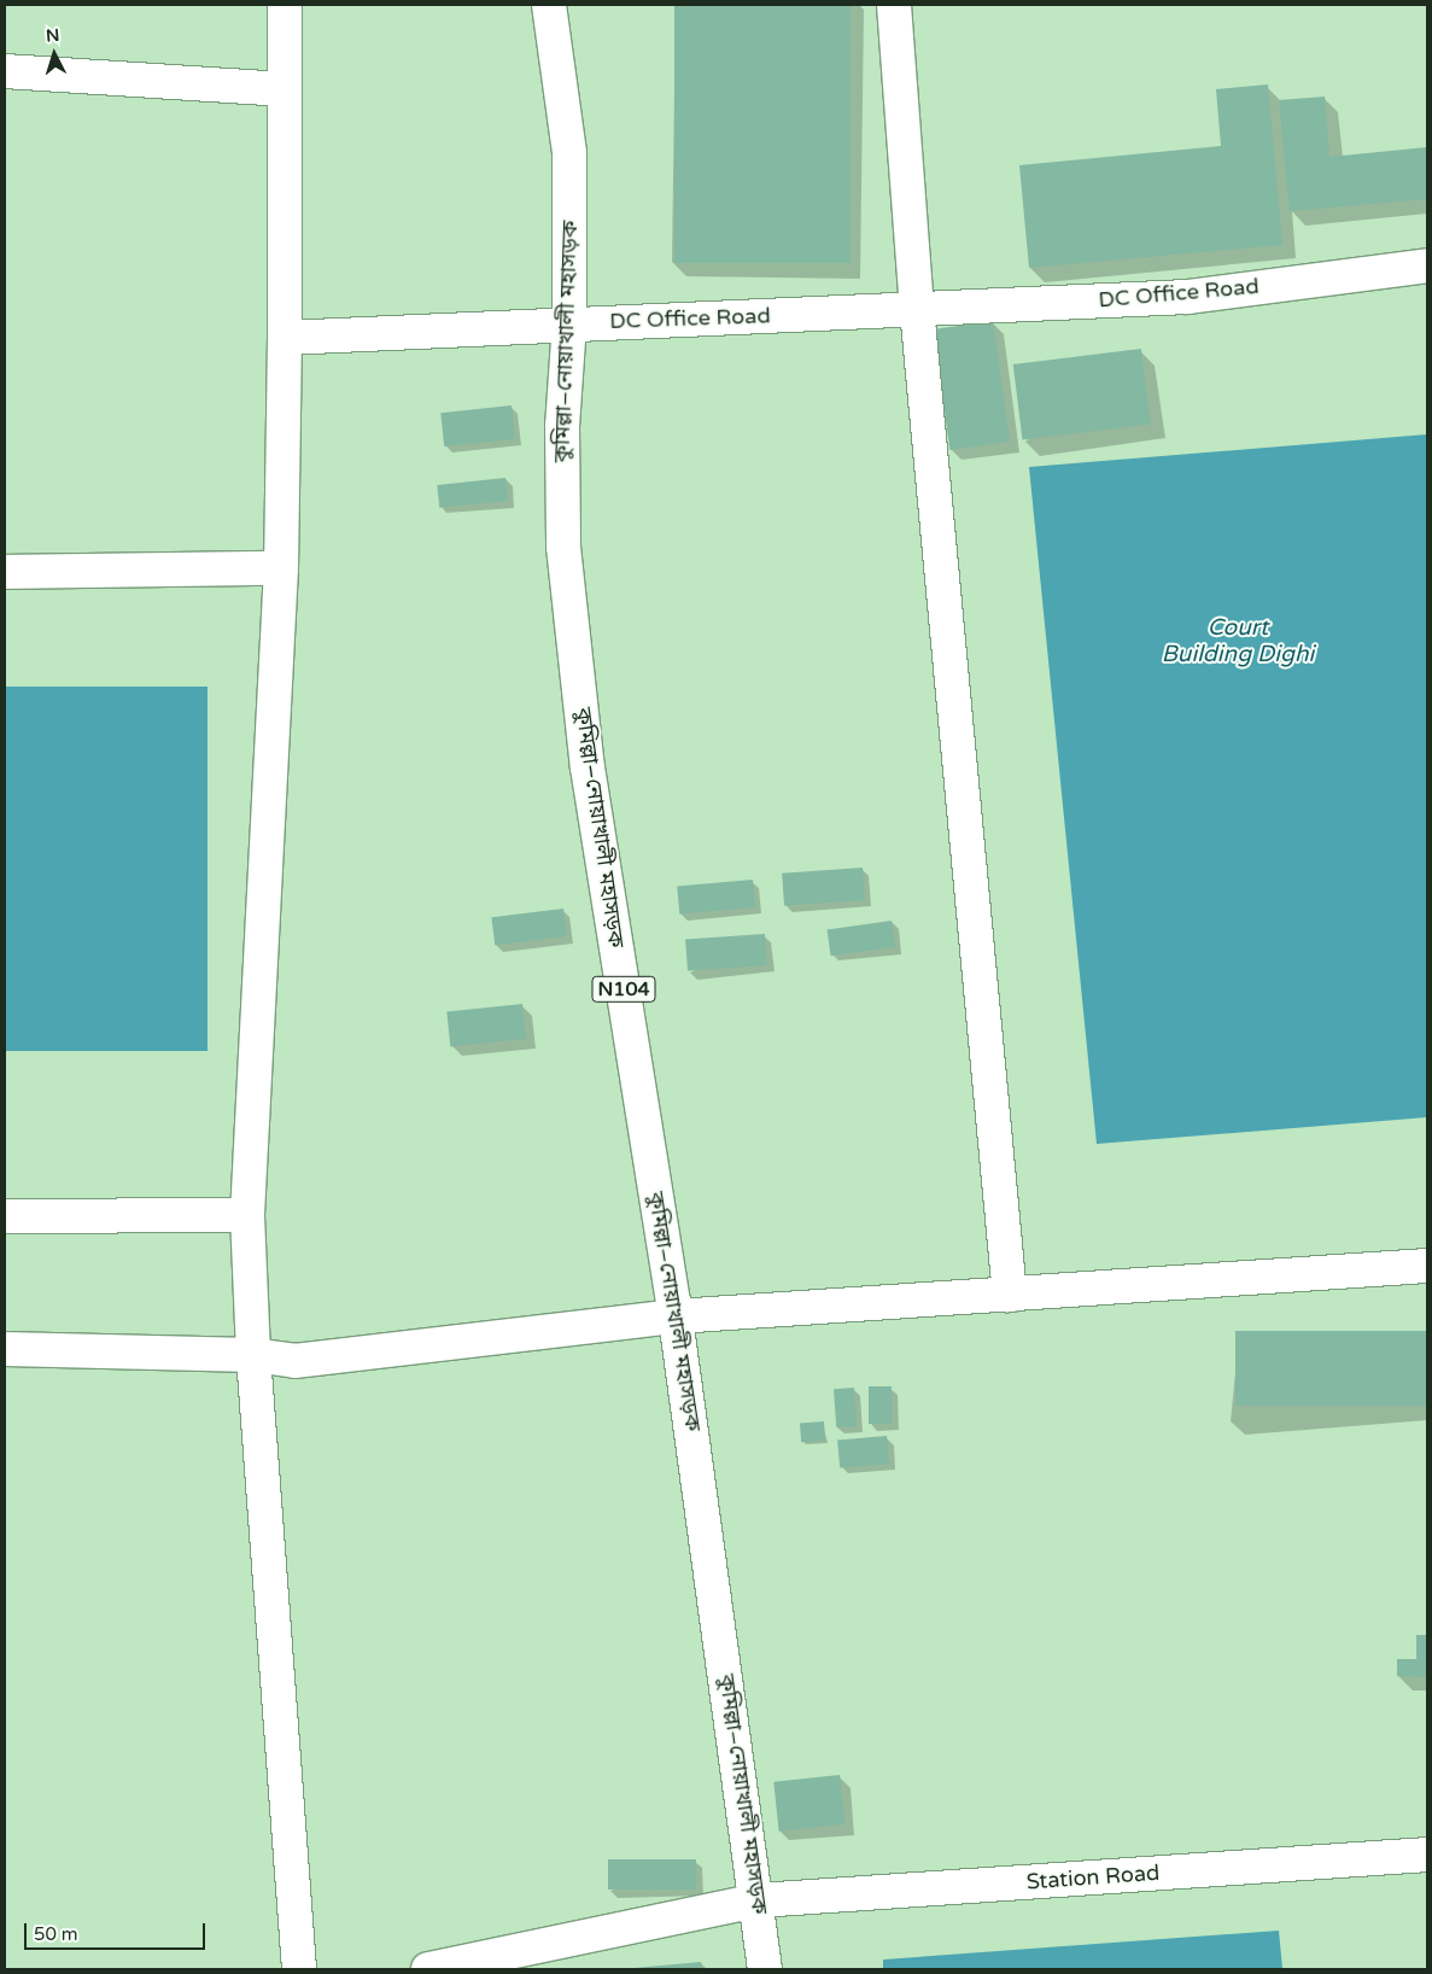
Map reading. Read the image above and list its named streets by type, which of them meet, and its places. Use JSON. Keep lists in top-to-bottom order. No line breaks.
{"streets":{"main road":["DC Office Road","কুমিল্লা–নোয়াখালী মহাসড়ক","N104","Station Road"]},"crossings":[["DC Office Road","কুমিল্লা–নোয়াখালী মহাসড়ক"],["কুমিল্লা–নোয়াখালী মহাসড়ক","Station Road"]],"water":["Court Building Dighi"],"scale_bar":"50 m","north":"top"}
